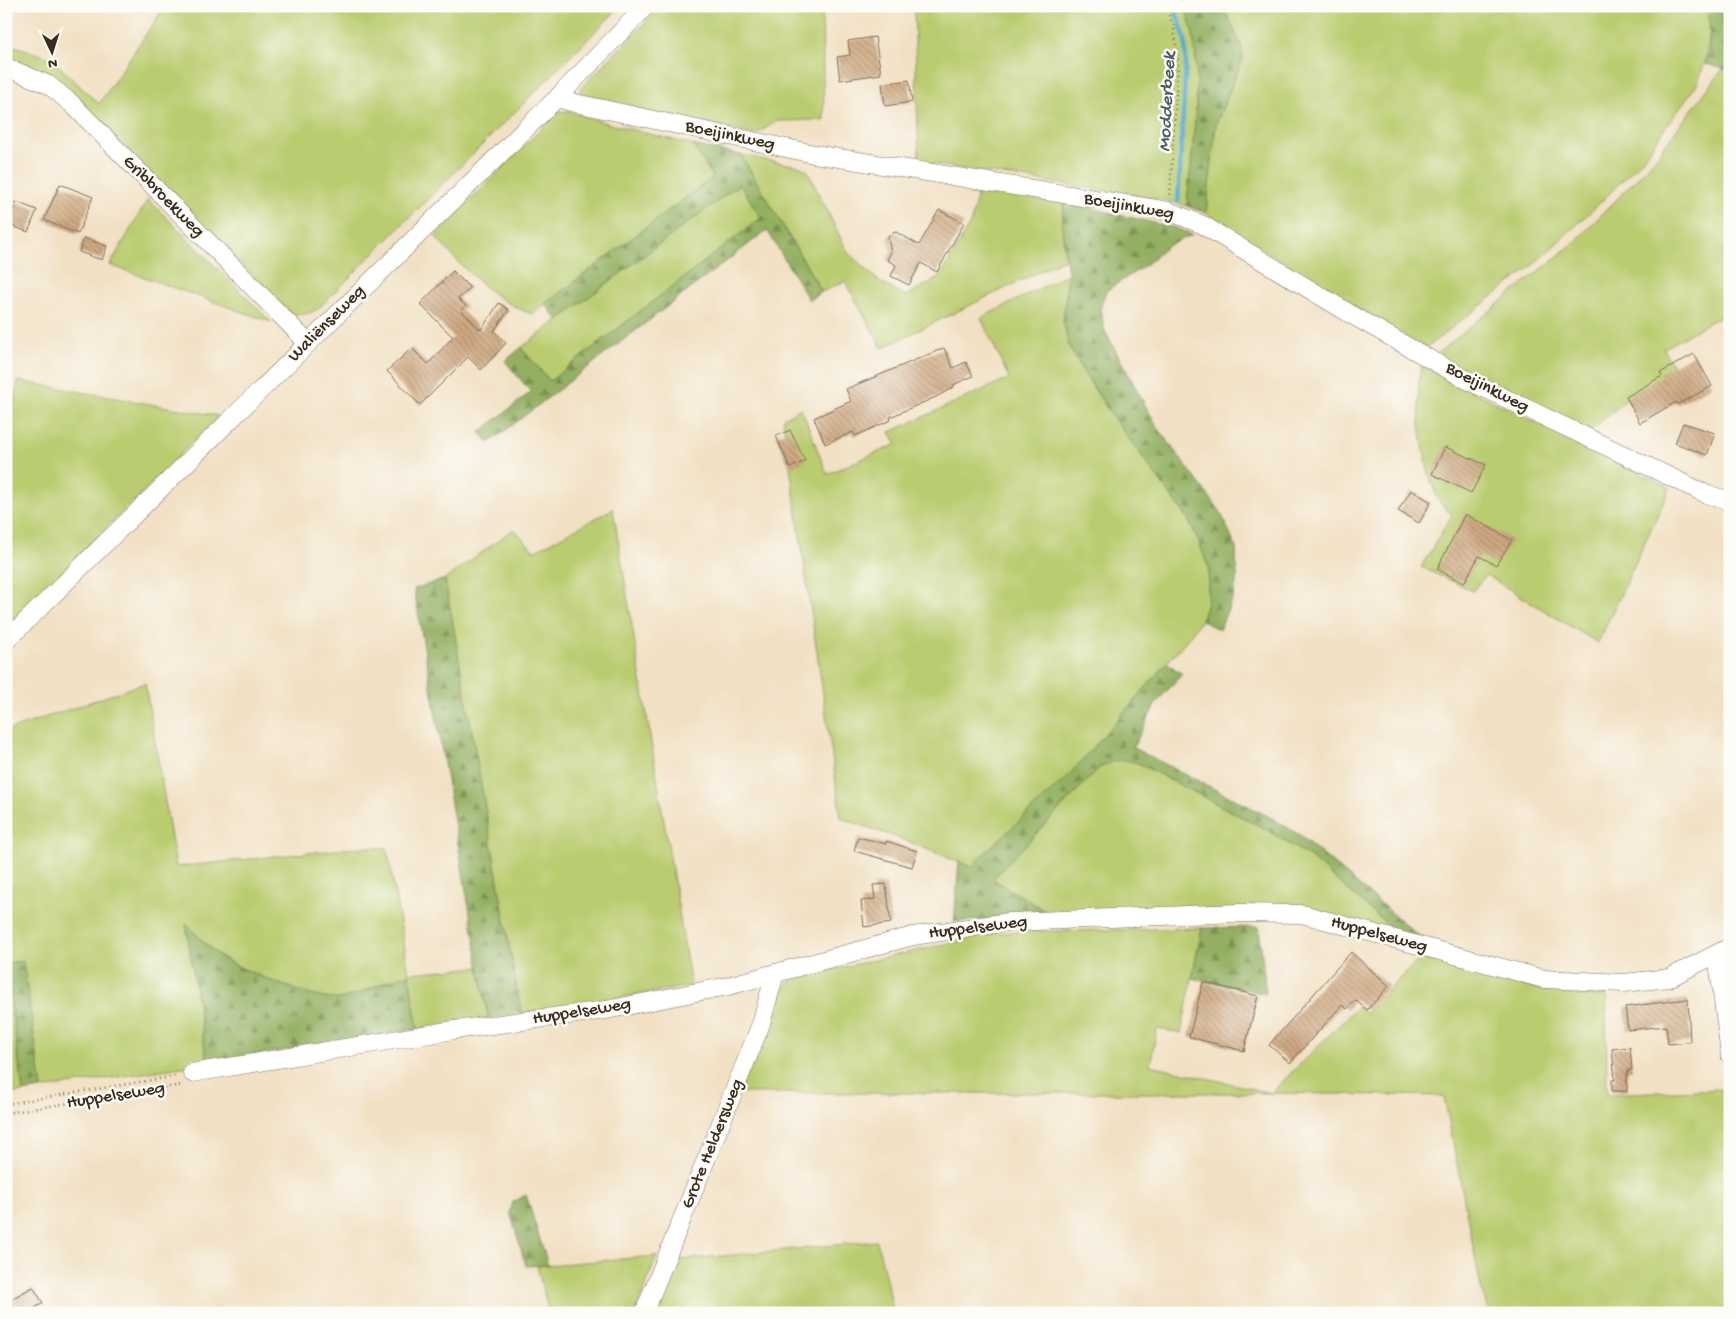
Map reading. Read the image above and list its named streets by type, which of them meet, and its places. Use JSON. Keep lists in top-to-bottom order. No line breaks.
{"streets":{"street":["Boeijinkweg","Gribbroekweg","Waliënseweg","Huppelseweg","Grote Heldersweg"]},"crossings":[["Boeijinkweg","Waliënseweg"],["Gribbroekweg","Waliënseweg"],["Huppelseweg","Grote Heldersweg"]],"water":["Modderbeek"],"north":"bottom"}
